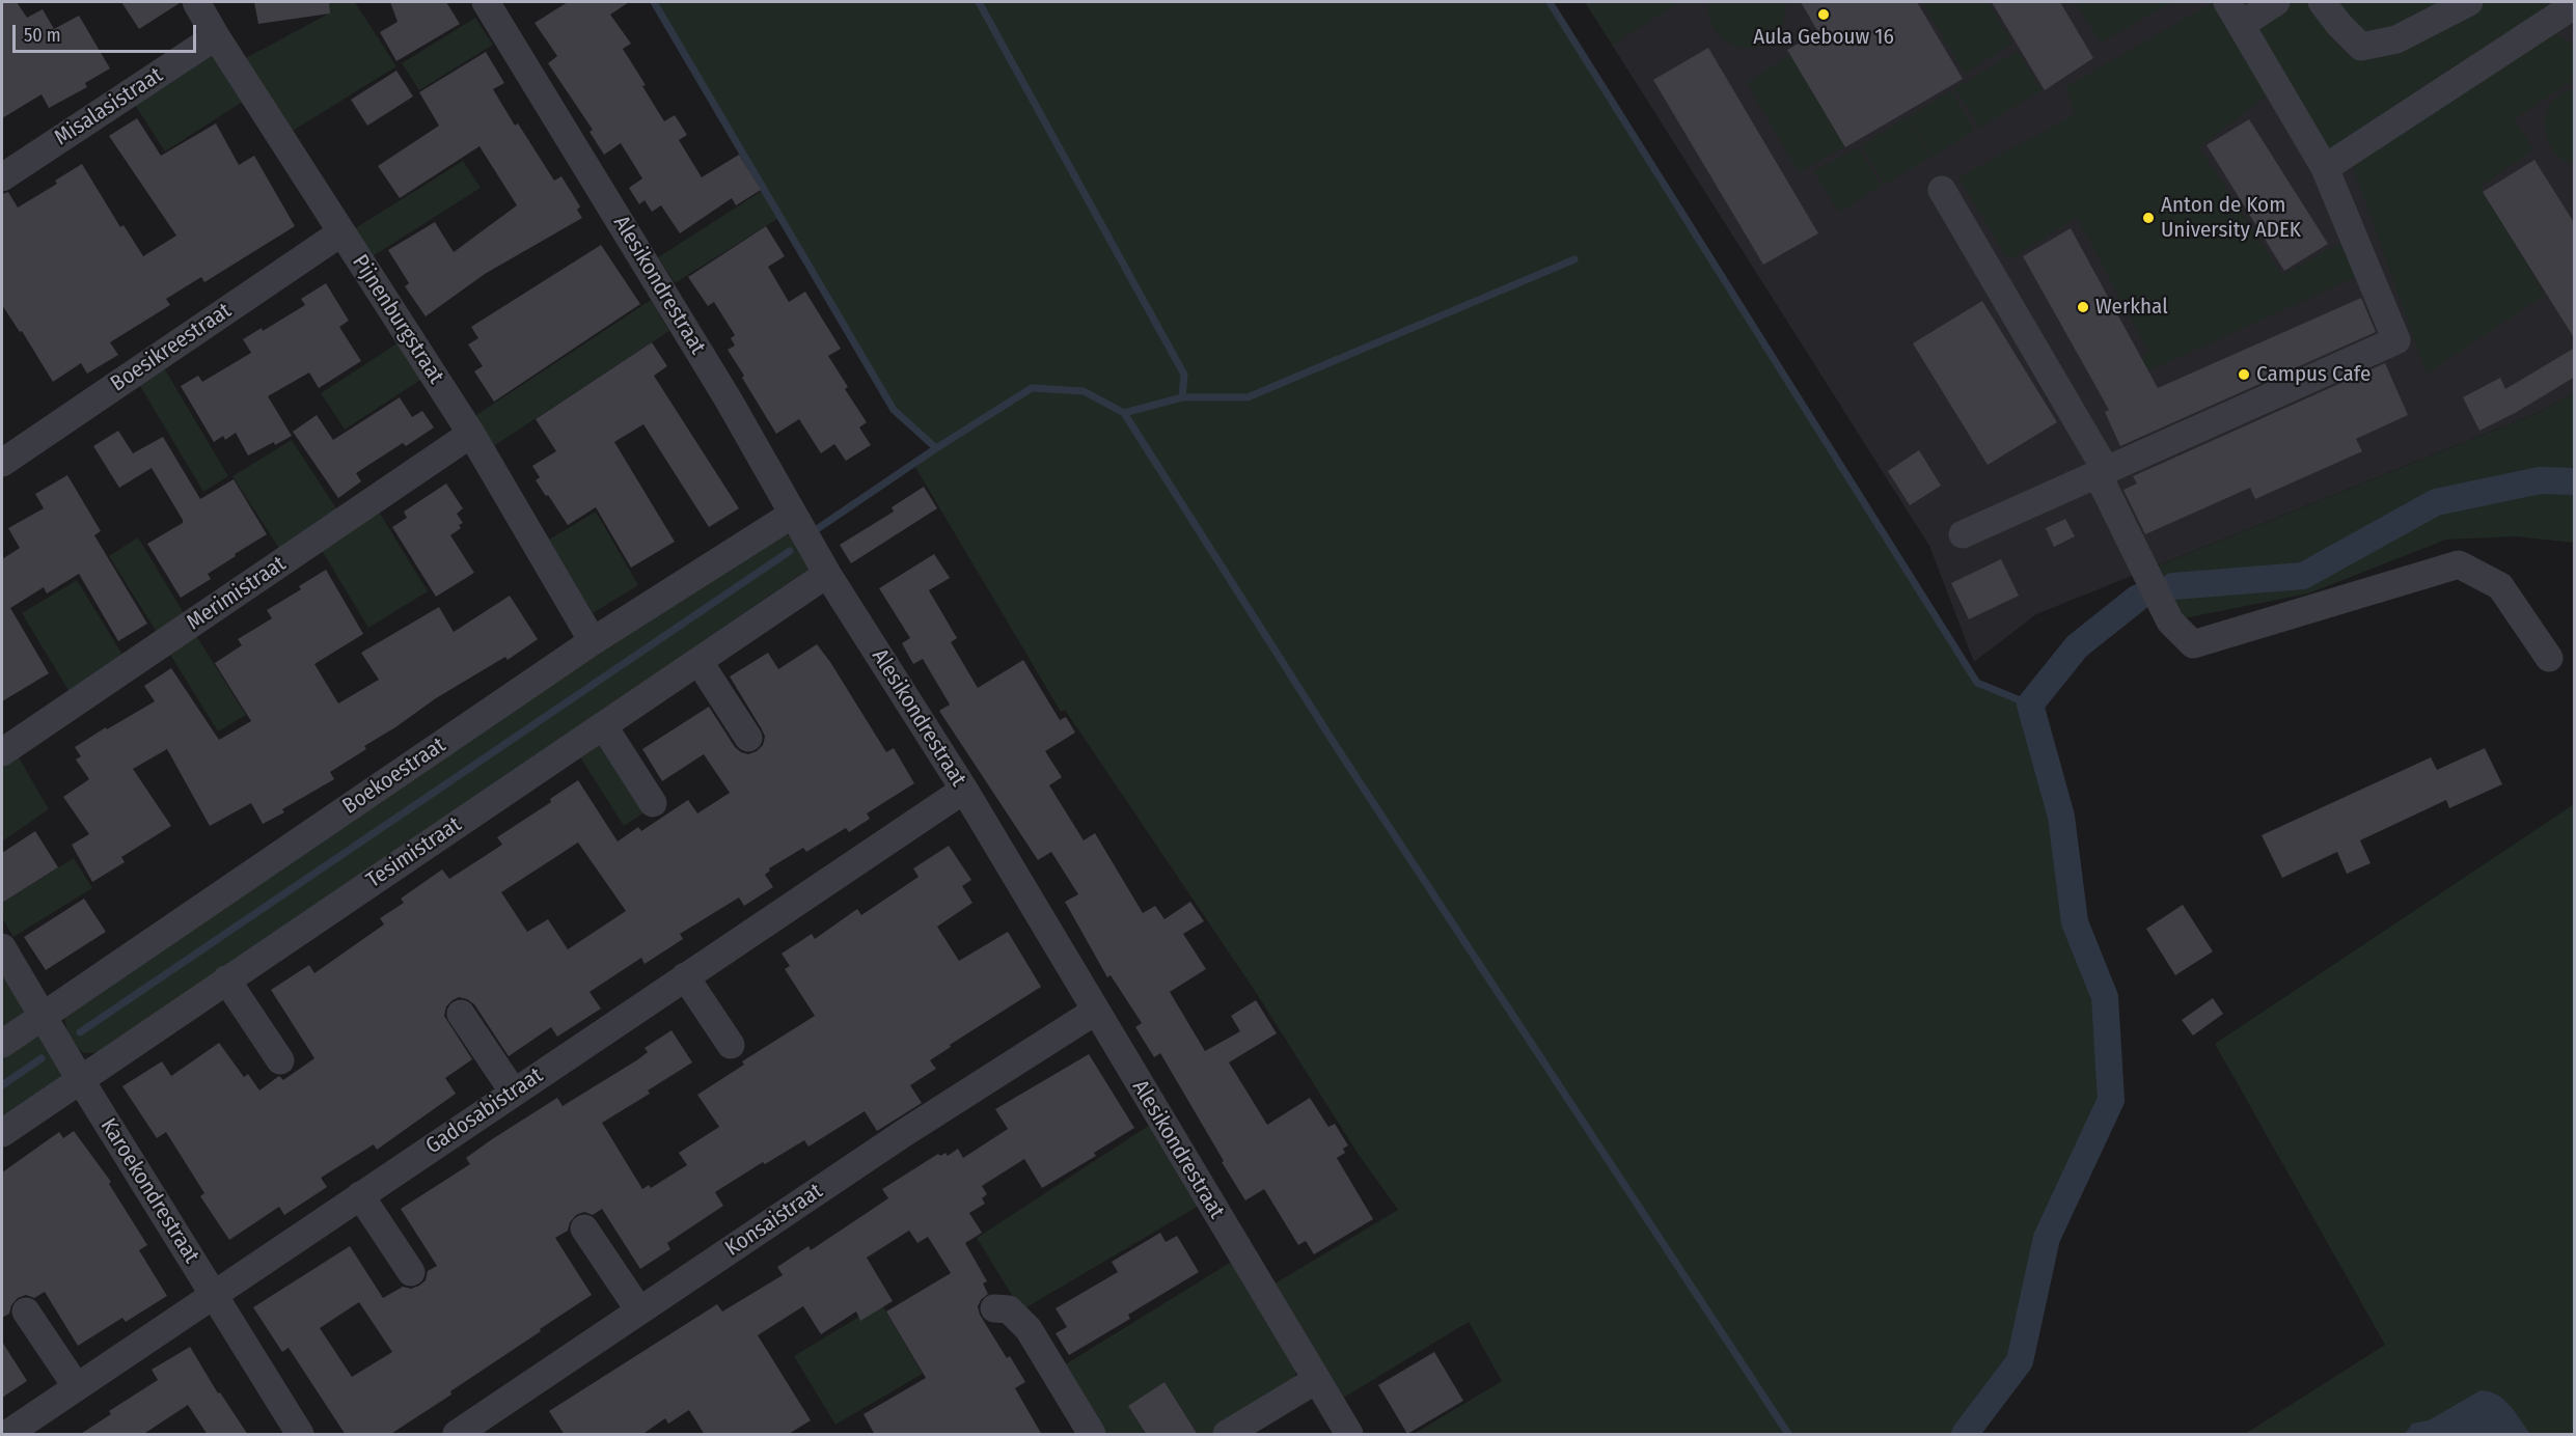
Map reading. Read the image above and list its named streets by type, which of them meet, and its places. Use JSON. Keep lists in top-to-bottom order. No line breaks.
{"streets":{"street":["Misalasistraat","Alesikondrestraat","Pijnenburgstraat","Boesikreestraat","Merimistraat","Boekoestraat","Tesimistraat","Gadosabistraat","Karoekondrestraat","Konsaistraat"]},"crossings":[["Misalasistraat","Pijnenburgstraat"],["Alesikondrestraat","Boekoestraat"],["Alesikondrestraat","Tesimistraat"],["Alesikondrestraat","Gadosabistraat"],["Alesikondrestraat","Konsaistraat"],["Pijnenburgstraat","Boesikreestraat"],["Pijnenburgstraat","Merimistraat"],["Pijnenburgstraat","Boekoestraat"],["Boekoestraat","Karoekondrestraat"],["Tesimistraat","Karoekondrestraat"],["Gadosabistraat","Karoekondrestraat"]],"places":["Aula Gebouw 16","Anton de Kom University ADEK","Werkhal","Campus Cafe"],"scale_bar":"50 m"}
